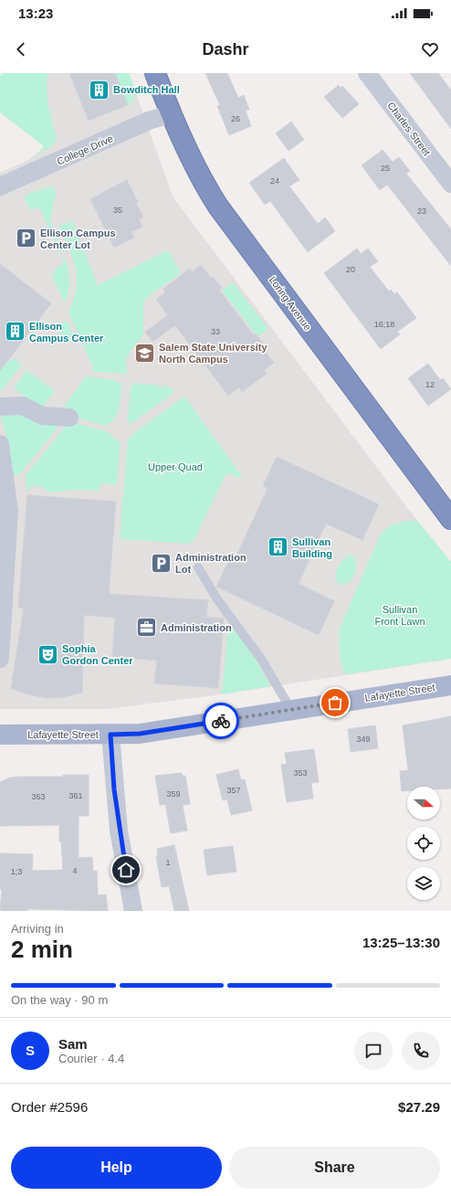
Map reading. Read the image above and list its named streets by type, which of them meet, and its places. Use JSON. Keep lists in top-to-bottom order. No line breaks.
{"streets":{"highway":["Loring Avenue"],"main road":["Lafayette Street"],"street":["Charles Street","College Drive"]},"crossings":[["College Drive","Loring Avenue"]],"parks":["Upper Quad","Sullivan Front Lawn"],"places":{"building":["Bowditch Hall","Ellison Campus Center","Sullivan Building"],"parking":["Ellison Campus Center Lot","Administration Lot"],"school or university":["Salem State University North Campus"],"office":["Administration"],"theatre":["Sophia Gordon Center"]},"house_numbers":["26","25","24","35","23","20","16;18","33","12","349","353","357","359","361","363","1","4","1;3"],"north":"right","page":{"status":"13:23","header":"Dashr","heading":["2 min","Arriving in","13:25–13:30"],"panel":["Sam","Courier · 4.4","Order #2596","$27.29"],"bar":"On the way · 90 m","round":"S","buttons":["Help","Share"]}}
